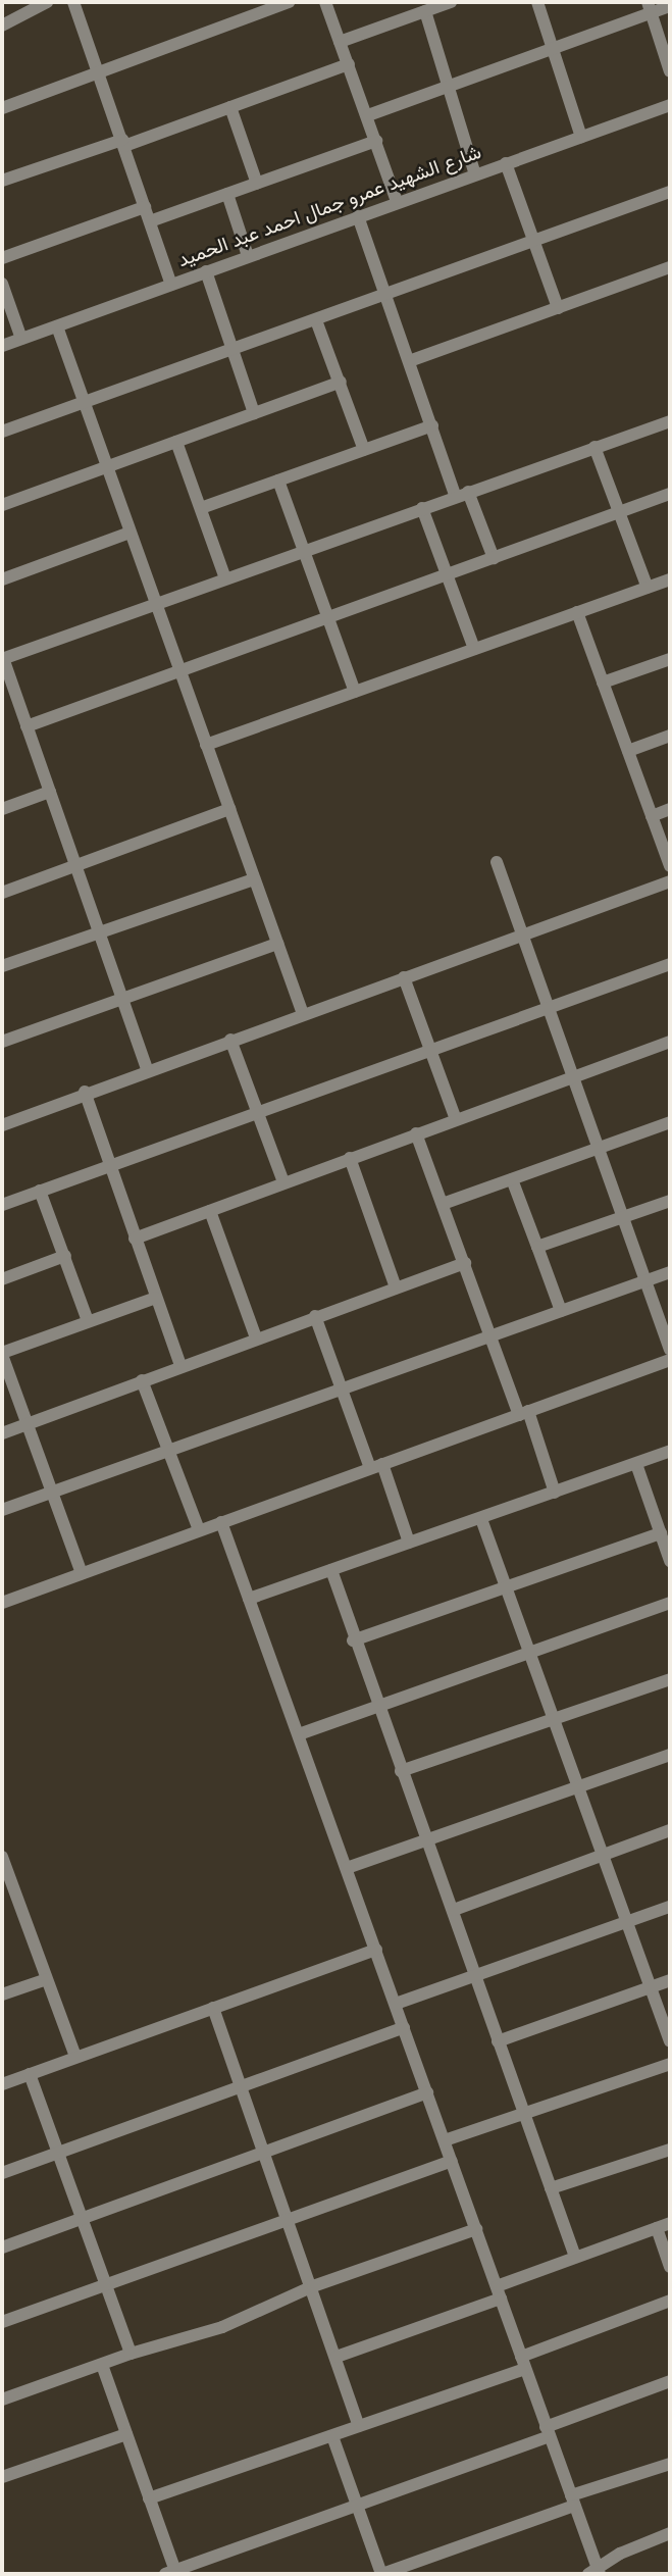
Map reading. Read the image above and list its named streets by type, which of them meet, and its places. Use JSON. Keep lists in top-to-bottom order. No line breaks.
{"streets":{"street":["شارع الشهيد عمرو جمال احمد عبد الحميد"]}}
